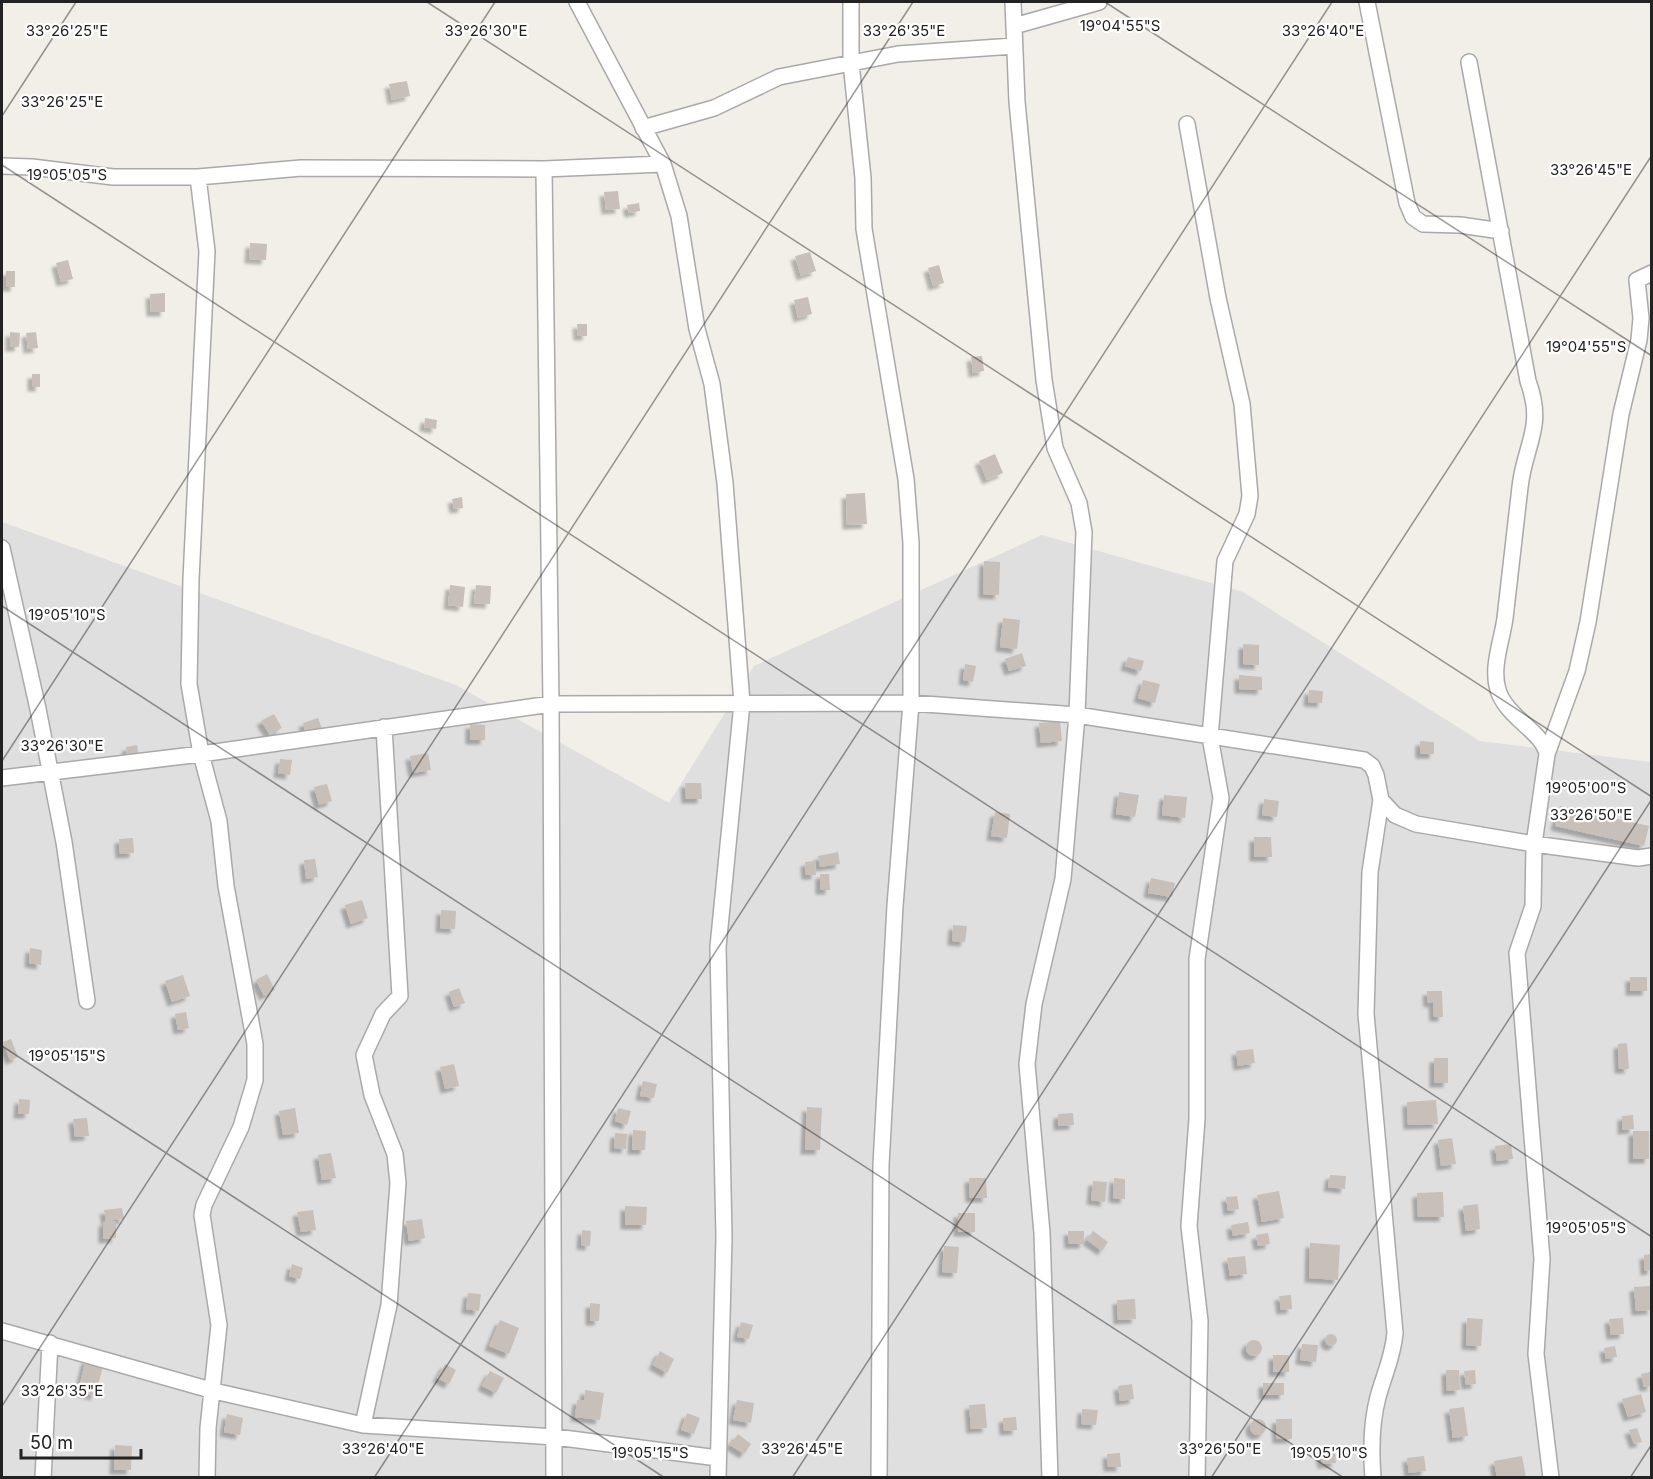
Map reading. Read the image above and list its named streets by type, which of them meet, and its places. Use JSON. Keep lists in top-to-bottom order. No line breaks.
{"scale_bar":"50 m","coordinates":["19°04'55\"S","33°26'40\"E","33°26'25\"E","33°26'30\"E","33°26'35\"E","33°26'45\"E","19°05'05\"S","19°05'10\"S","19°05'00\"S","33°26'50\"E","19°05'15\"S"]}
